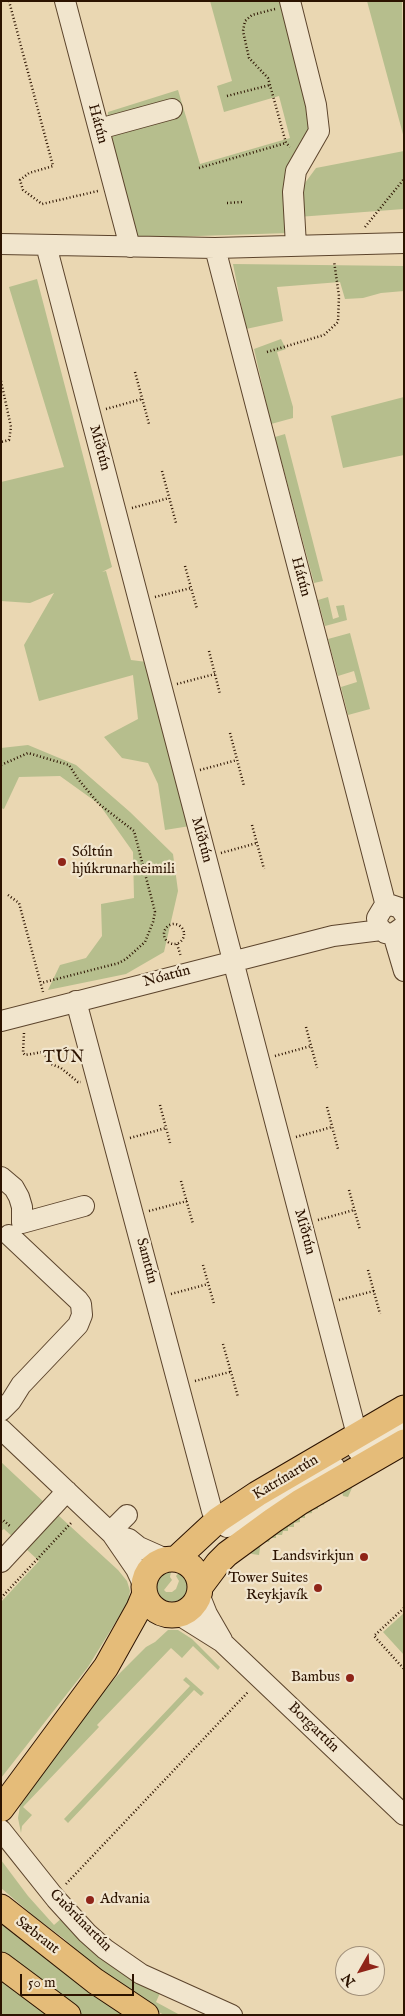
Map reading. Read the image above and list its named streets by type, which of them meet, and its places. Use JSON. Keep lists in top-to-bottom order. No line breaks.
{"streets":{"main road":["Katrínartún","Borgartún","Sæbraut"],"street":["Hátún","Miðtún","Nóatún","Samtún","Guðrúnartún"]},"crossings":[["Hátún","Nóatún"],["Miðtún","Nóatún"],["Miðtún","Katrínartún"],["Nóatún","Samtún"],["Samtún","Katrínartún"],["Katrínartún","Borgartún"]],"districts":["TÚN"],"places":["Sóltún hjúkrunarheimili","Landsvirkjun","Tower Suites Reykjavík","Bambus","Advania"],"scale_bar":"50 m","north":"bottom left"}
